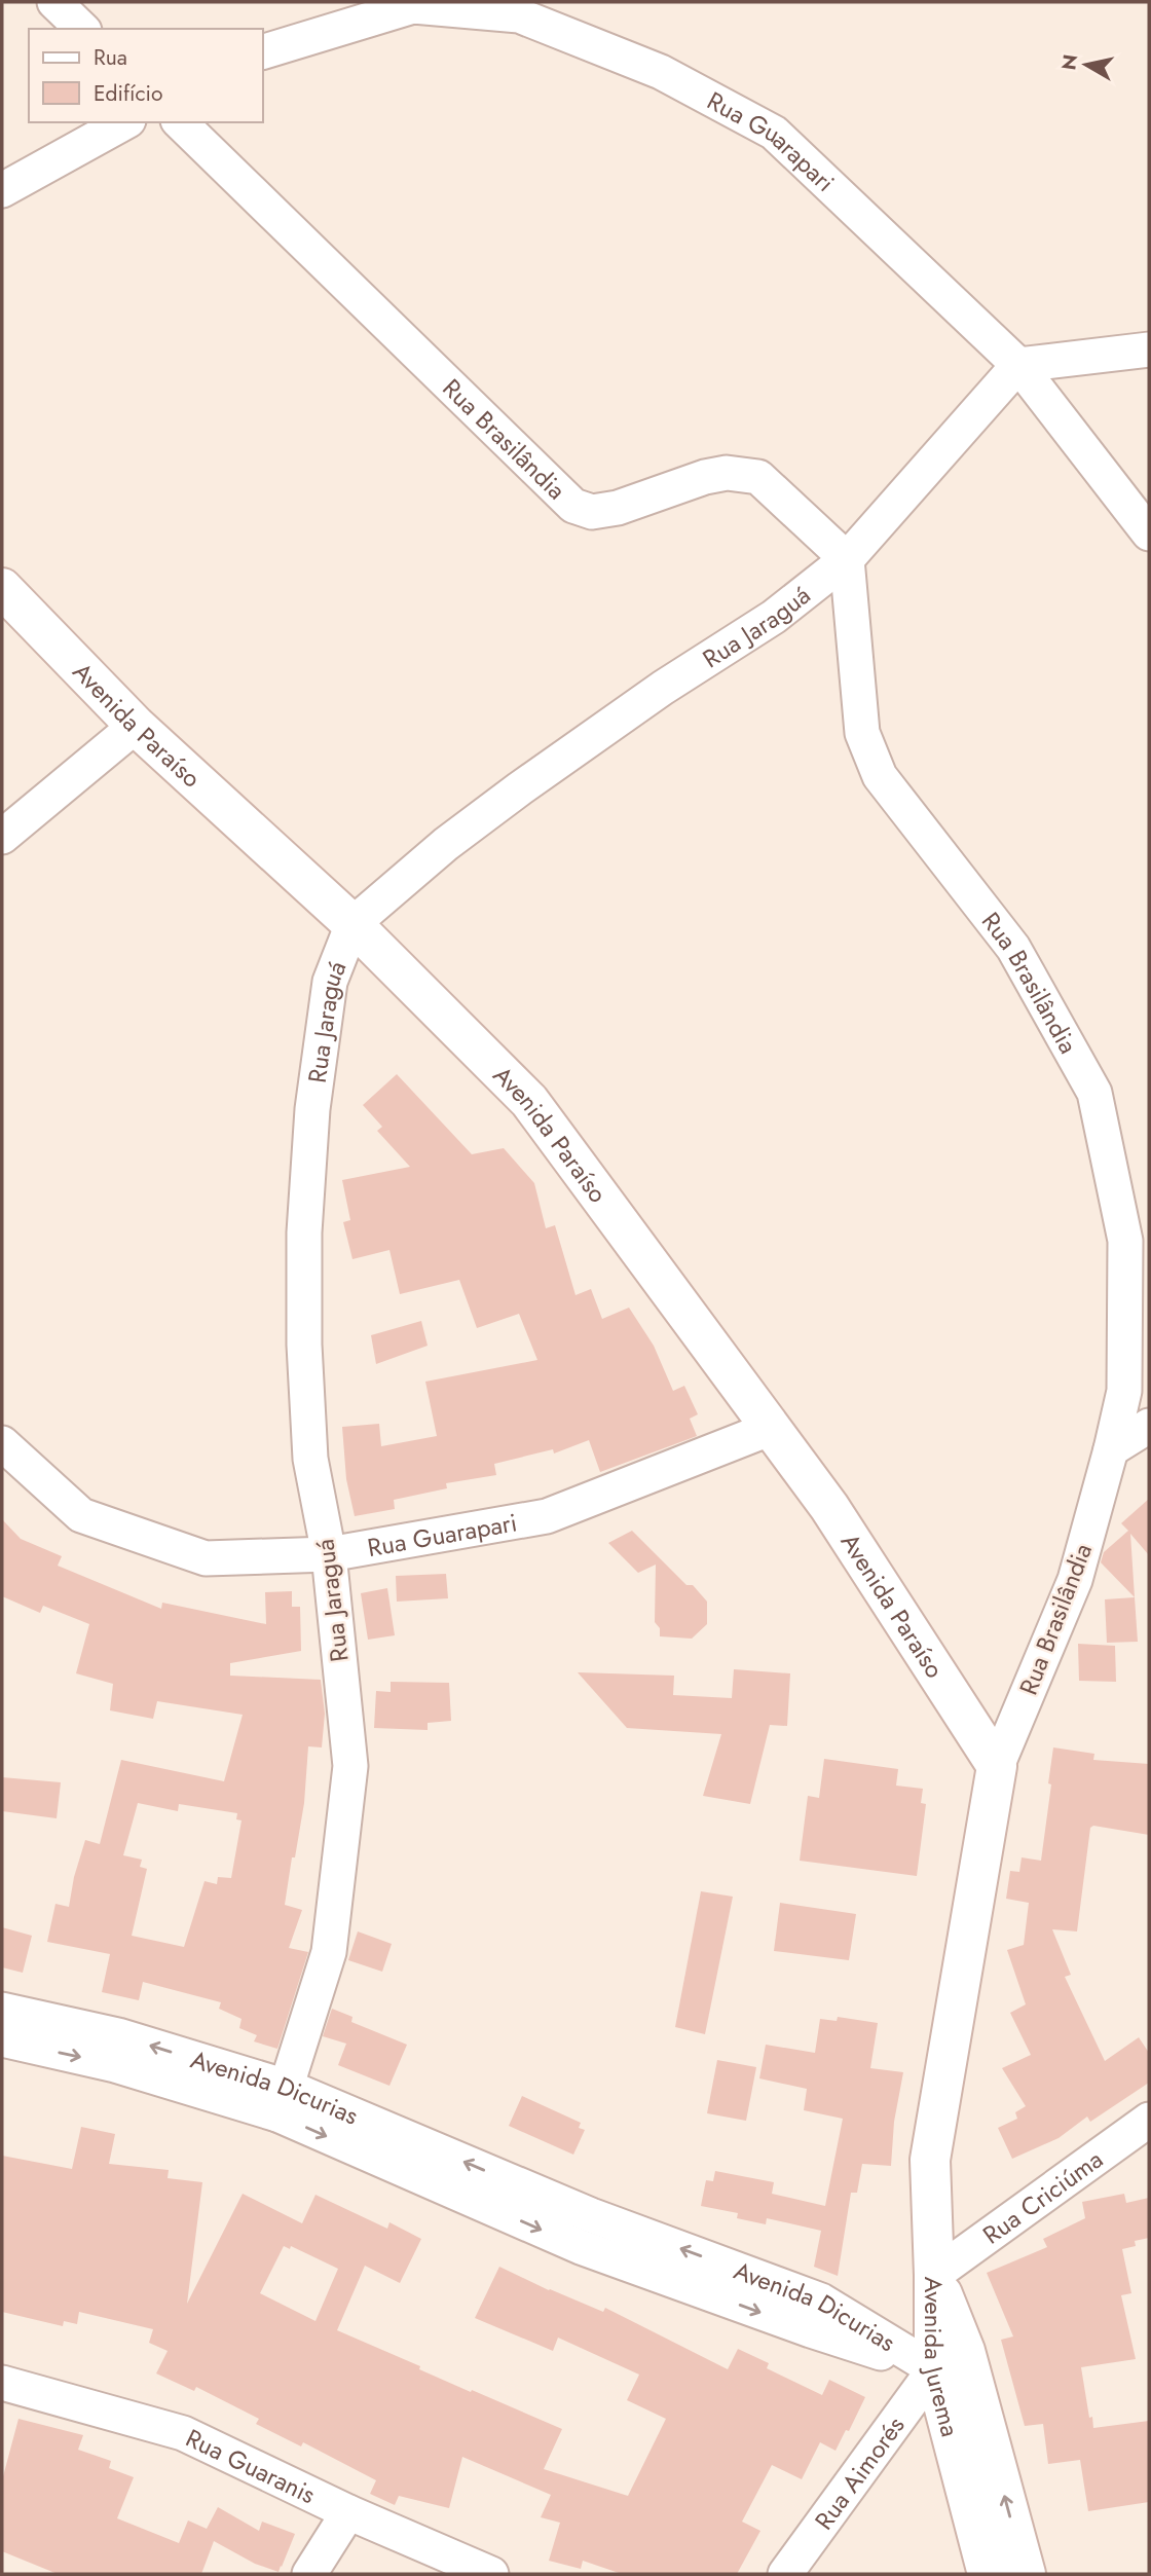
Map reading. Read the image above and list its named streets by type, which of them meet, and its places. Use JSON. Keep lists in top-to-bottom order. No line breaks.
{"streets":{"main road":["Rua Brasilândia","Avenida Paraíso","Avenida Jurema"],"street":["Rua Guarapari","Rua Jaraguá","Avenida Dicurias","Rua Criciúma","Rua Guaranis","Rua Aimorés"]},"crossings":[["Rua Guarapari","Rua Jaraguá"],["Rua Guarapari","Avenida Paraíso"],["Rua Brasilândia","Rua Jaraguá"],["Rua Brasilândia","Avenida Paraíso"],["Rua Brasilândia","Rua Criciúma"],["Rua Brasilândia","Avenida Jurema"],["Rua Jaraguá","Avenida Paraíso"],["Rua Jaraguá","Avenida Dicurias"],["Avenida Dicurias","Avenida Jurema"],["Avenida Dicurias","Rua Aimorés"],["Rua Criciúma","Avenida Jurema"],["Avenida Jurema","Rua Aimorés"]],"legend":["Rua","Edifício"],"north":"left"}
